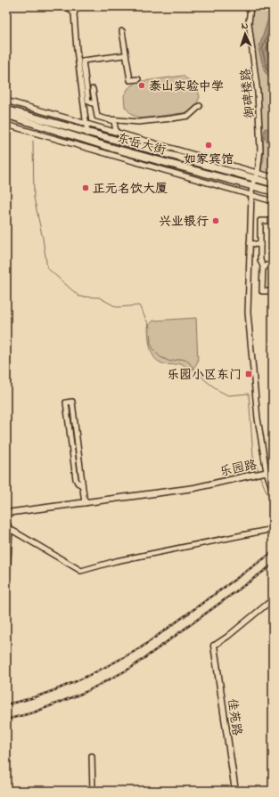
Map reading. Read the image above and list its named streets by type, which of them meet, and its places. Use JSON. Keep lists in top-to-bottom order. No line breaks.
{"streets":{"main road":["东岳大街"],"street":["御碑楼路","乐园路","佳苑路"]},"crossings":[["御碑楼路","东岳大街"],["御碑楼路","乐园路"],["东岳大街","乐园路"]],"places":{"other":["泰山实验中学","如家宾馆","正元名饮大厦","兴业银行"],"transit":["乐园小区东门"]},"north":"top"}
